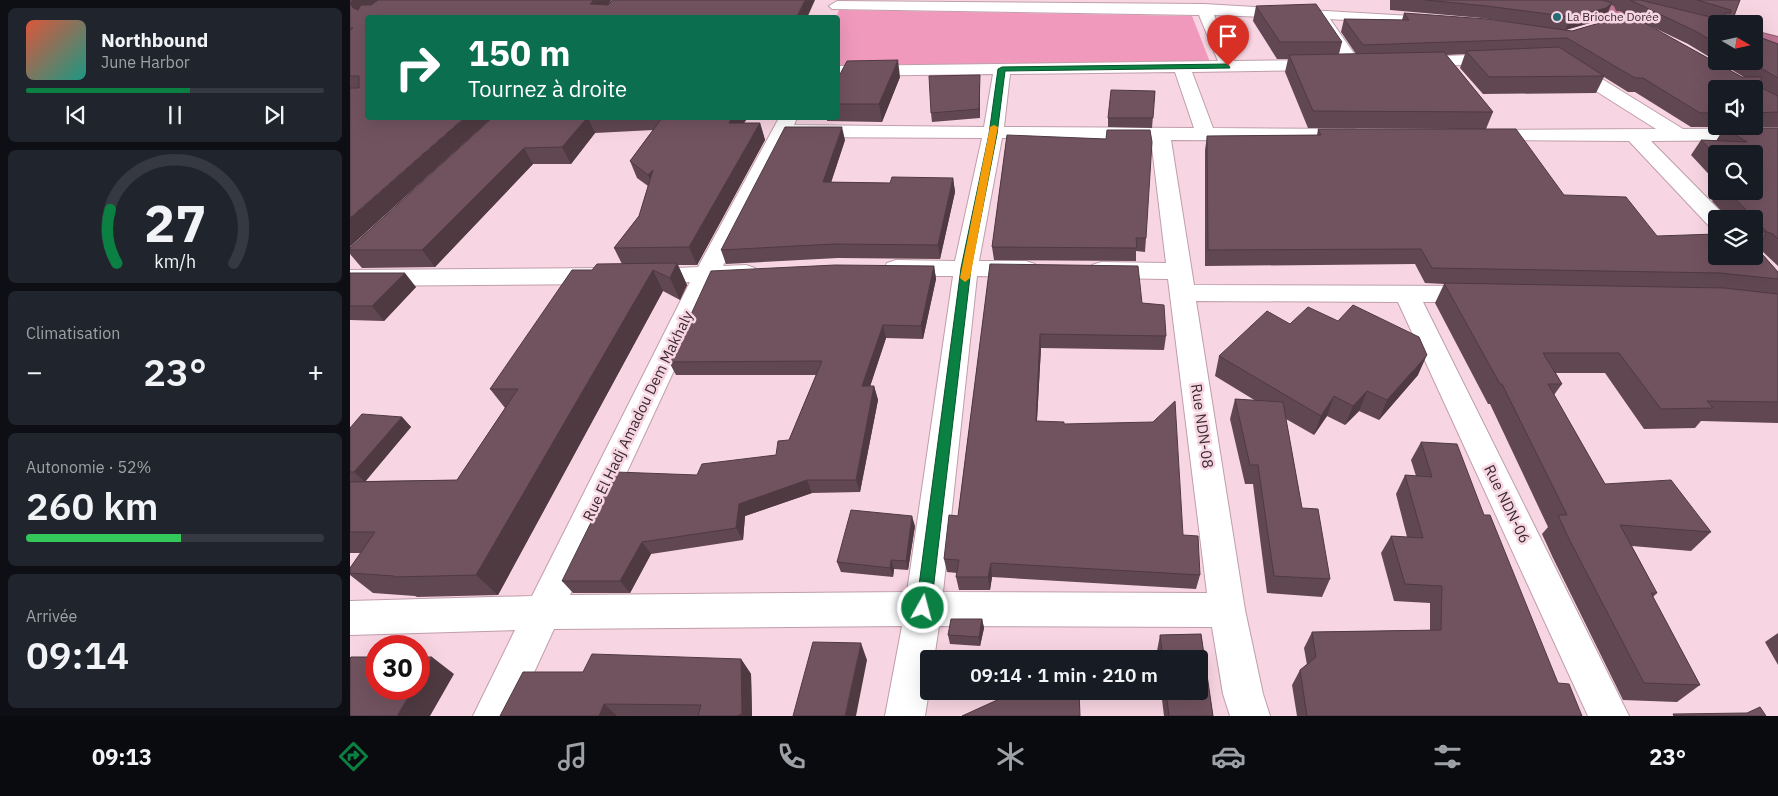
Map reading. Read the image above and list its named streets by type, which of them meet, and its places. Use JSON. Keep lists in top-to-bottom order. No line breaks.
{"streets":{"street":["Rue El Hadj Amadou Dem Makhaly","Rue NDN-08","Rue NDN-06"]},"places":["La Brioche Dorée"],"north":"right","page":{"turn":["150 m","Tournez à droite"],"song":["Northbound","June Harbor"],"tile":["Climatisation",["Autonomie · 52%","260 km"],["Arrivée","09:14"]],"heat":["−","23°","+"],"limit":"30","trip":"09:14 · 1 min · 210 m","tabs":["09:13","23°"],"gauge":["27","km/h"]}}
